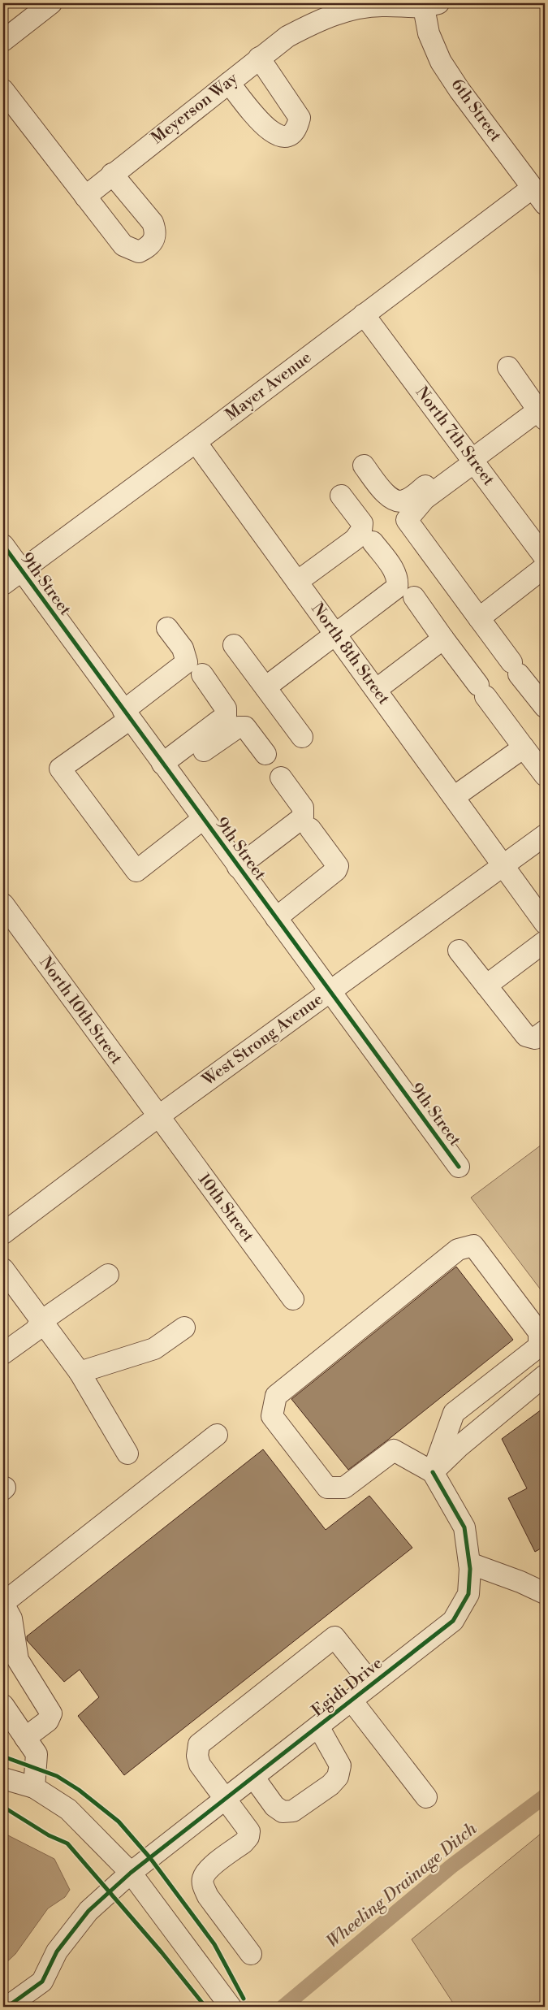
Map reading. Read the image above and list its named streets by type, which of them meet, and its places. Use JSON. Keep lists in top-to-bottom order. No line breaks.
{"streets":{"street":["Meyerson Way","6th Street","Mayer Avenue","North 7th Street","9th Street","North 8th Street","North 10th Street","West Strong Avenue","10th Street","Egidi Drive"]},"crossings":[["Meyerson Way","6th Street"],["6th Street","Mayer Avenue"],["Mayer Avenue","North 7th Street"],["Mayer Avenue","9th Street"],["Mayer Avenue","North 8th Street"],["9th Street","West Strong Avenue"],["North 8th Street","West Strong Avenue"],["North 10th Street","West Strong Avenue"],["North 10th Street","10th Street"],["West Strong Avenue","10th Street"]],"water":["Wheeling Drainage Ditch"]}
